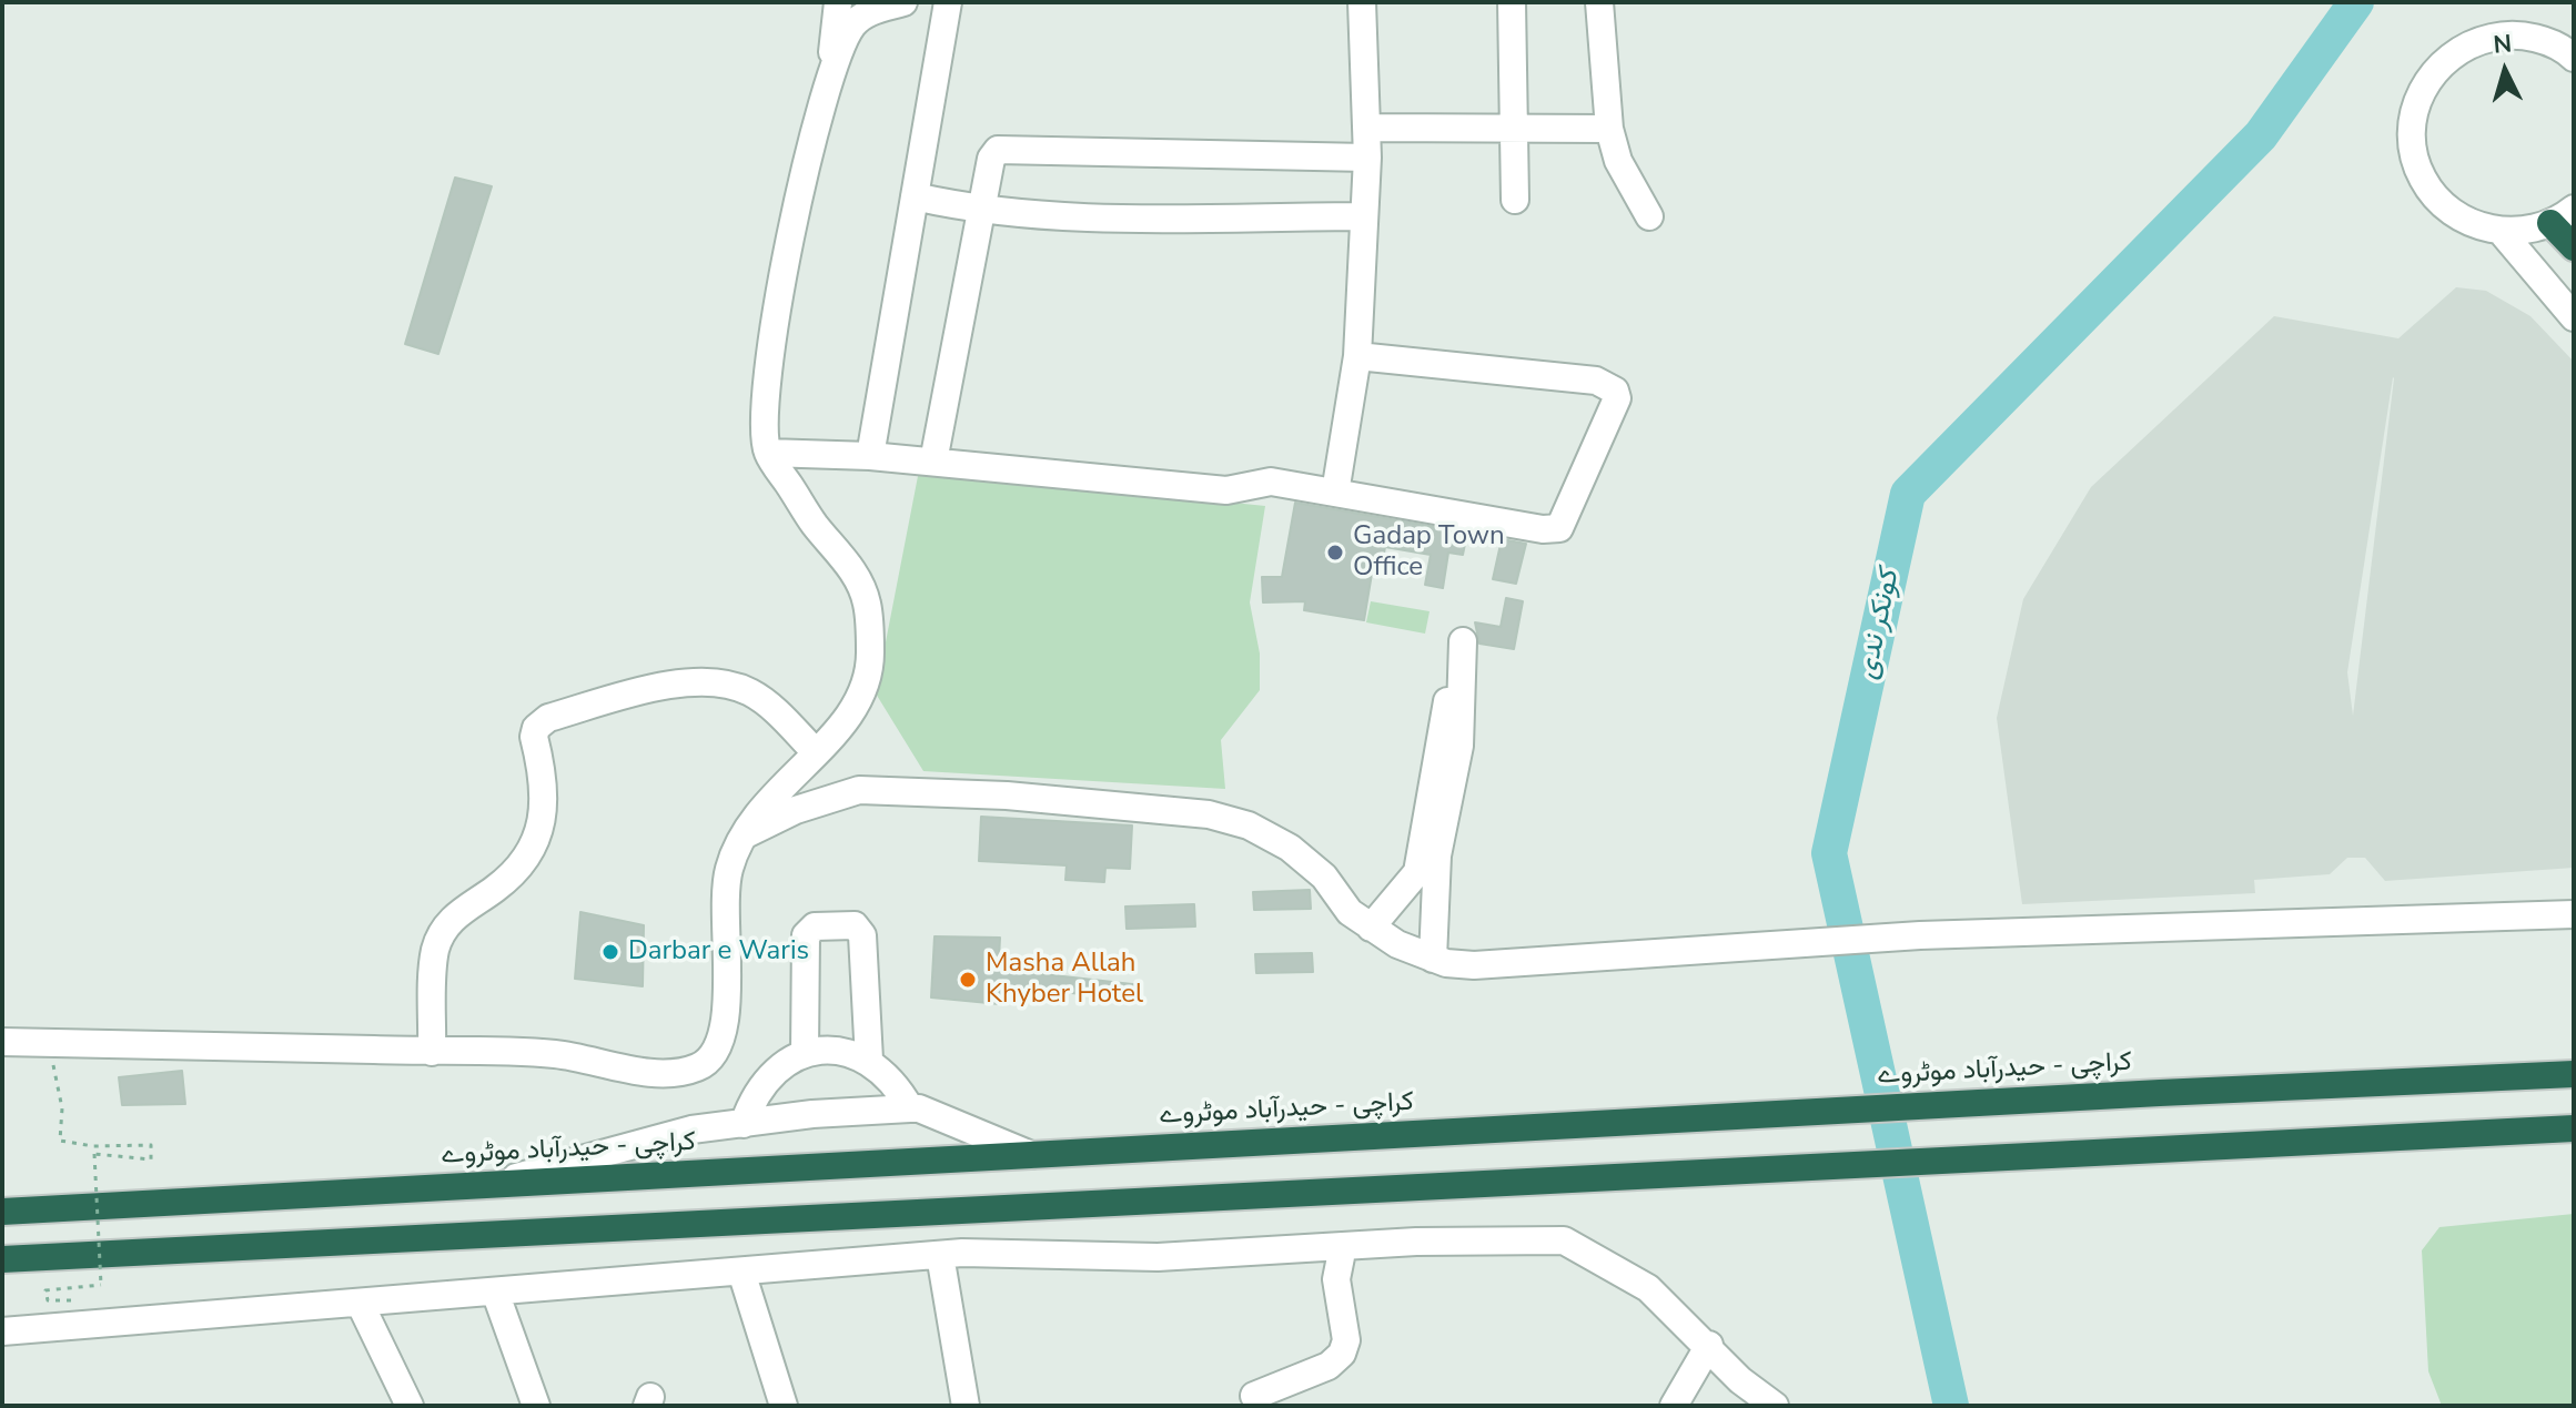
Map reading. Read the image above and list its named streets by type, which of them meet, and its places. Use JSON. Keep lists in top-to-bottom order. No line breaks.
{"streets":{"highway":["کراچی - حیدرآباد موٹروے"]},"water":["کونکر ندی"],"places":["Gadap Town Office","Darbar e Waris","Masha Allah Khyber Hotel"],"north":"top"}
